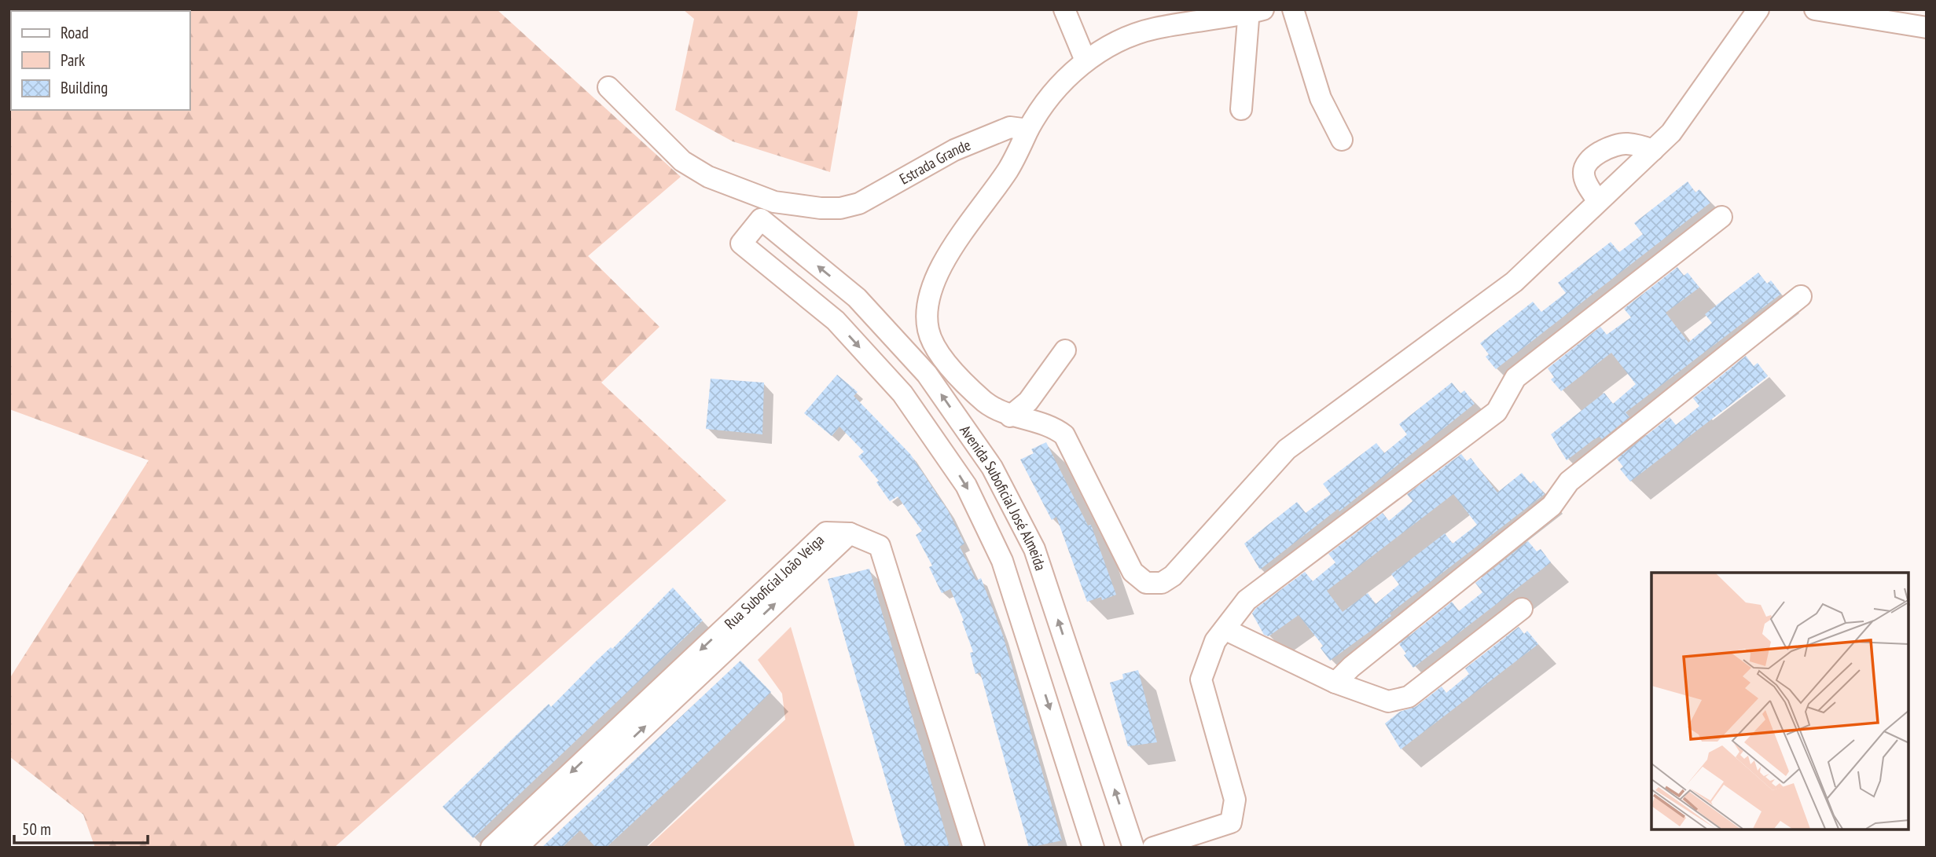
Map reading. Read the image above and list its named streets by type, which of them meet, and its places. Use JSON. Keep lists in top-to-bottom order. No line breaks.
{"streets":{"street":["Estrada Grande","Avenida Suboficial José Almeida","Rua Suboficial João Veiga"]},"legend":["Road","Park","Building"],"scale_bar":"50 m"}
